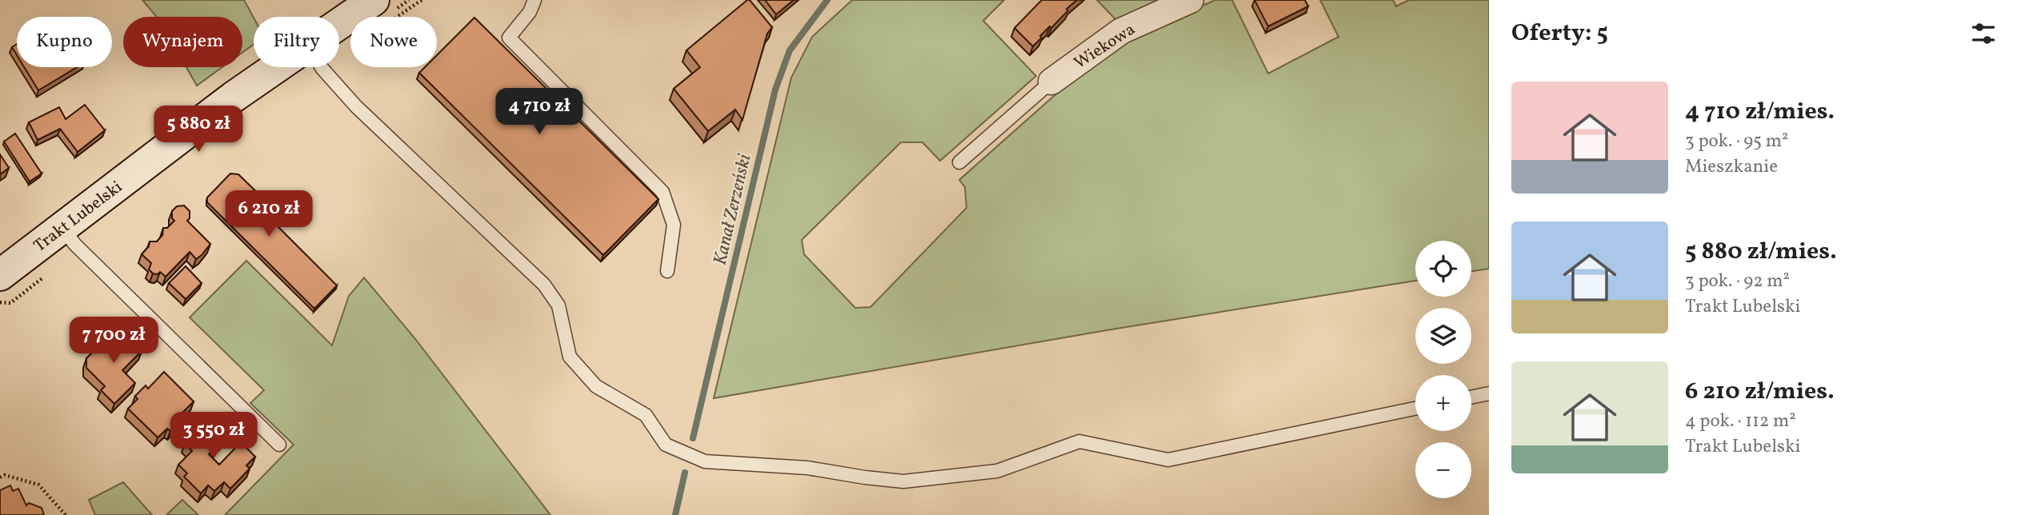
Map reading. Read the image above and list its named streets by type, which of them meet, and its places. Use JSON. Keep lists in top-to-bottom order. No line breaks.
{"streets":{"street":["Wiekowa","Trakt Lubelski"]},"water":["Kanał Zerzeński"],"page":{"heading":"Oferty: 5","chip":["Kupno","Wynajem","Filtry","Nowe"],"list":[{"name":"4 710 zł/mies.","note":"3 pok. · 95 m² · Mieszkanie"},{"name":"5 880 zł/mies.","note":"3 pok. · 92 m² · Trakt Lubelski"},{"name":"6 210 zł/mies.","note":"4 pok. · 112 m² · Trakt Lubelski"}],"price":["4 710 zł","5 880 zł","6 210 zł","7 700 zł","3 550 zł"],"map_buttons":["+","−"]}}
